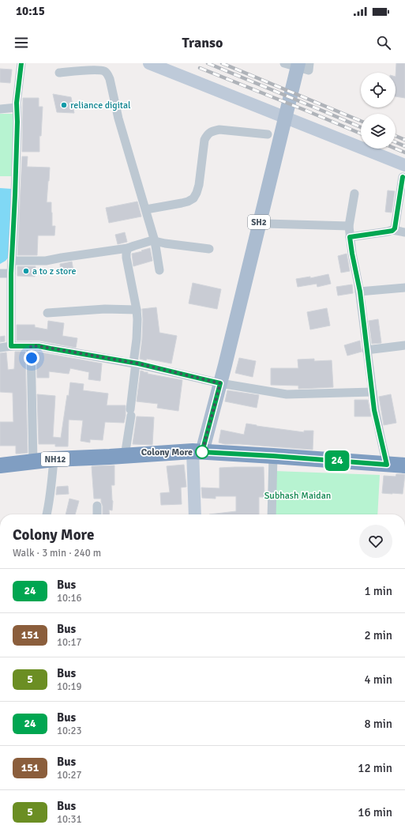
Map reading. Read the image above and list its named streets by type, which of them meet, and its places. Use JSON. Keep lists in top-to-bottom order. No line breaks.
{"streets":{"highway":["NH12"],"main road":["SH2"]},"crossings":[["SH2","NH12"]],"parks":["Subhash Maidan"],"places":["reliance digital","a to z store","Colony More"],"lines":["bus line 24"],"page":{"status":"10:15","header":"Transo","on_map":"24","heading":["Colony More","Walk · 3 min · 240 m"],"list":[{"mark":"24","name":"Bus","note":"10:16","value":"1 min"},{"mark":"151","name":"Bus","note":"10:17","value":"2 min"},{"mark":"5","name":"Bus","note":"10:19","value":"4 min"},{"mark":"24","name":"Bus","note":"10:23","value":"8 min"},{"mark":"151","name":"Bus","note":"10:27","value":"12 min"},{"mark":"5","name":"Bus","note":"10:31","value":"16 min"}]}}
